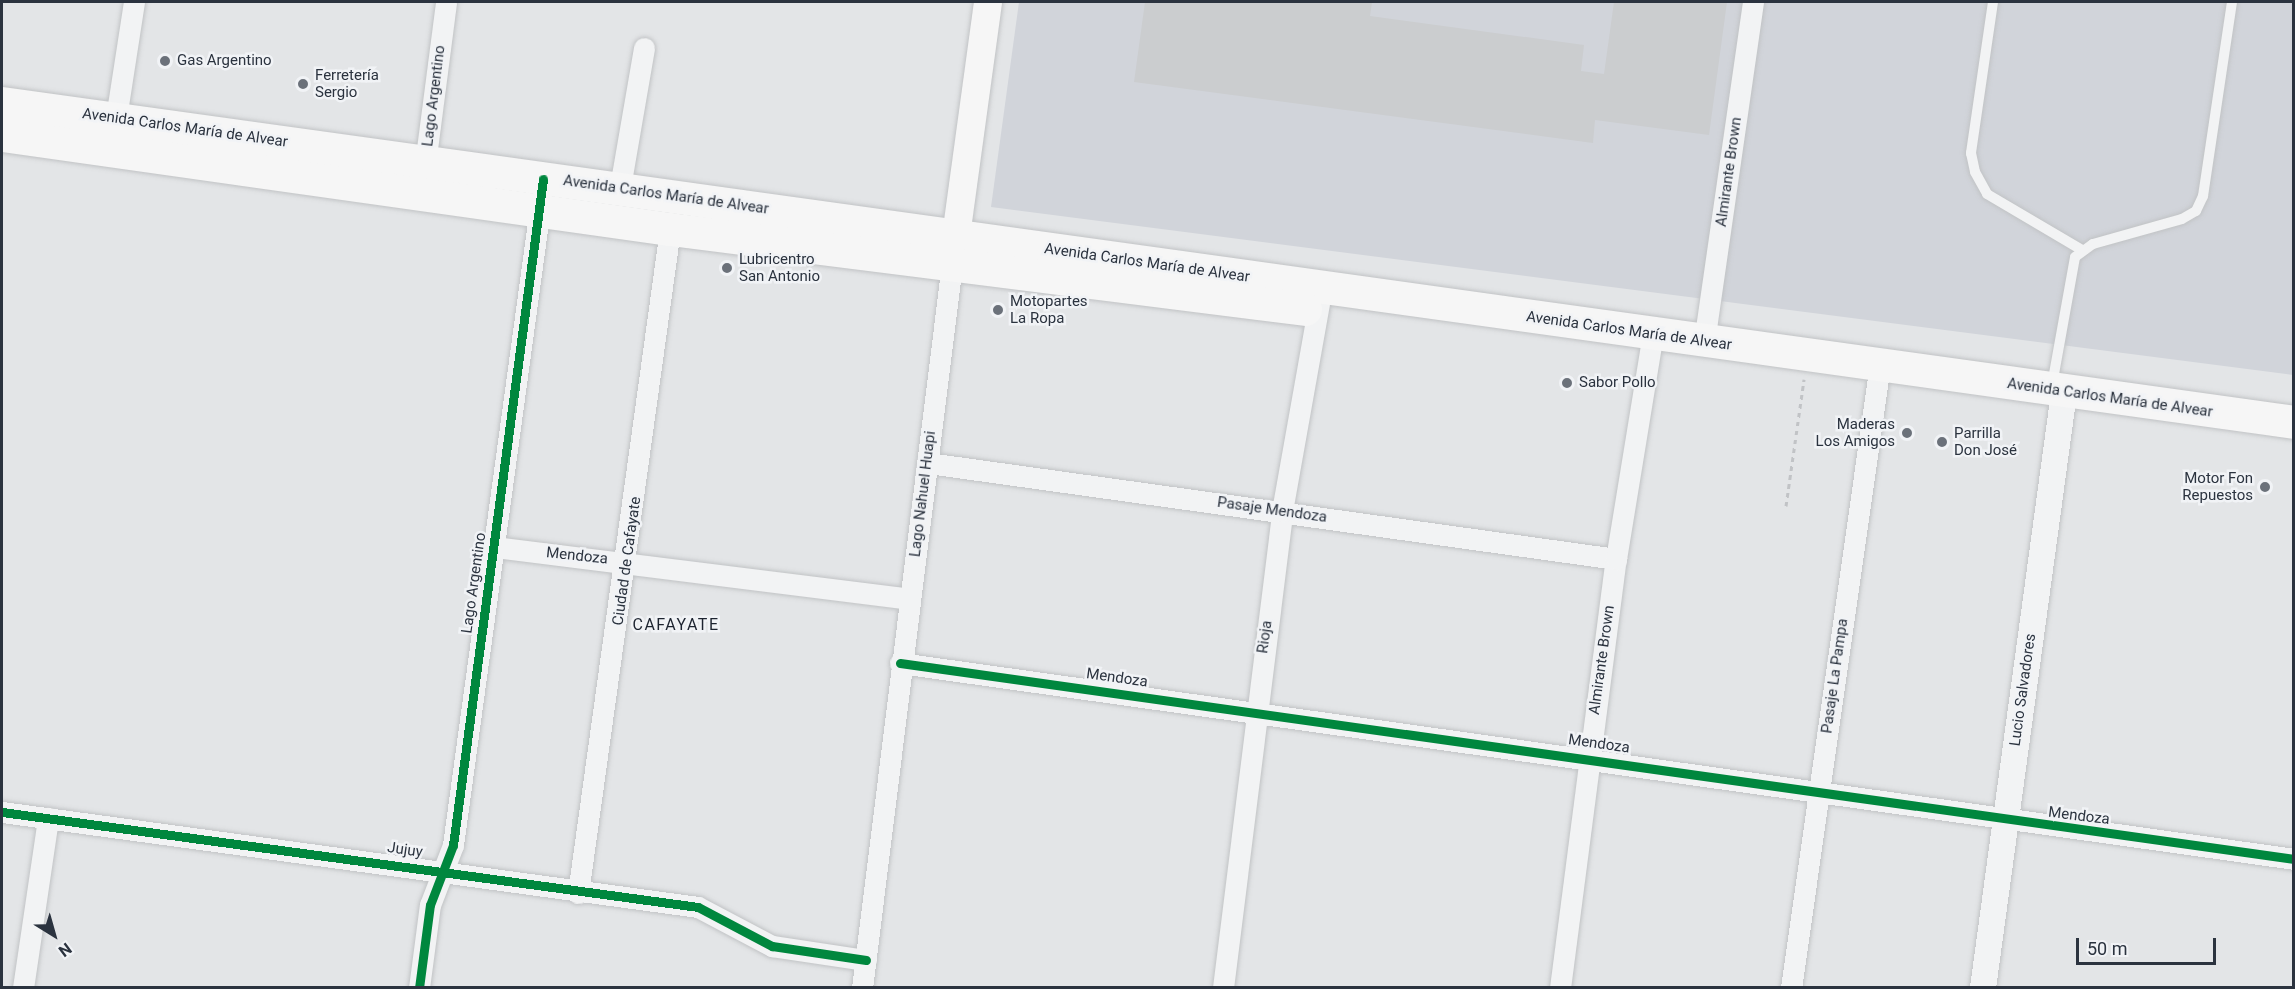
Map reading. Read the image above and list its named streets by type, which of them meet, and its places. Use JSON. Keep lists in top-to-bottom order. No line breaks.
{"streets":{"main road":["Avenida Carlos María de Alvear","Lago Nahuel Huapi"],"street":["Lago Argentino","Almirante Brown","Pasaje Mendoza","Mendoza","Ciudad de Cafayate","Rioja","Pasaje La Pampa","Lucio Salvadores","Jujuy"]},"crossings":[["Lago Argentino","Avenida Carlos María de Alvear"],["Lago Argentino","Mendoza"],["Lago Argentino","Jujuy"],["Avenida Carlos María de Alvear","Almirante Brown"],["Avenida Carlos María de Alvear","Lago Nahuel Huapi"],["Avenida Carlos María de Alvear","Ciudad de Cafayate"],["Avenida Carlos María de Alvear","Rioja"],["Avenida Carlos María de Alvear","Pasaje La Pampa"],["Avenida Carlos María de Alvear","Lucio Salvadores"],["Almirante Brown","Pasaje Mendoza"],["Almirante Brown","Mendoza"],["Lago Nahuel Huapi","Pasaje Mendoza"],["Lago Nahuel Huapi","Mendoza"],["Lago Nahuel Huapi","Jujuy"],["Pasaje Mendoza","Rioja"],["Mendoza","Ciudad de Cafayate"],["Mendoza","Rioja"],["Mendoza","Pasaje La Pampa"],["Mendoza","Lucio Salvadores"],["Ciudad de Cafayate","Jujuy"]],"districts":["CAFAYATE"],"places":["Gas Argentino","Ferretería Sergio","Lubricentro San Antonio","Motopartes La Ropa","Sabor Pollo","Maderas Los Amigos","Parrilla Don José","Motor Fon Repuestos"],"scale_bar":"50 m","north":"bottom right"}
